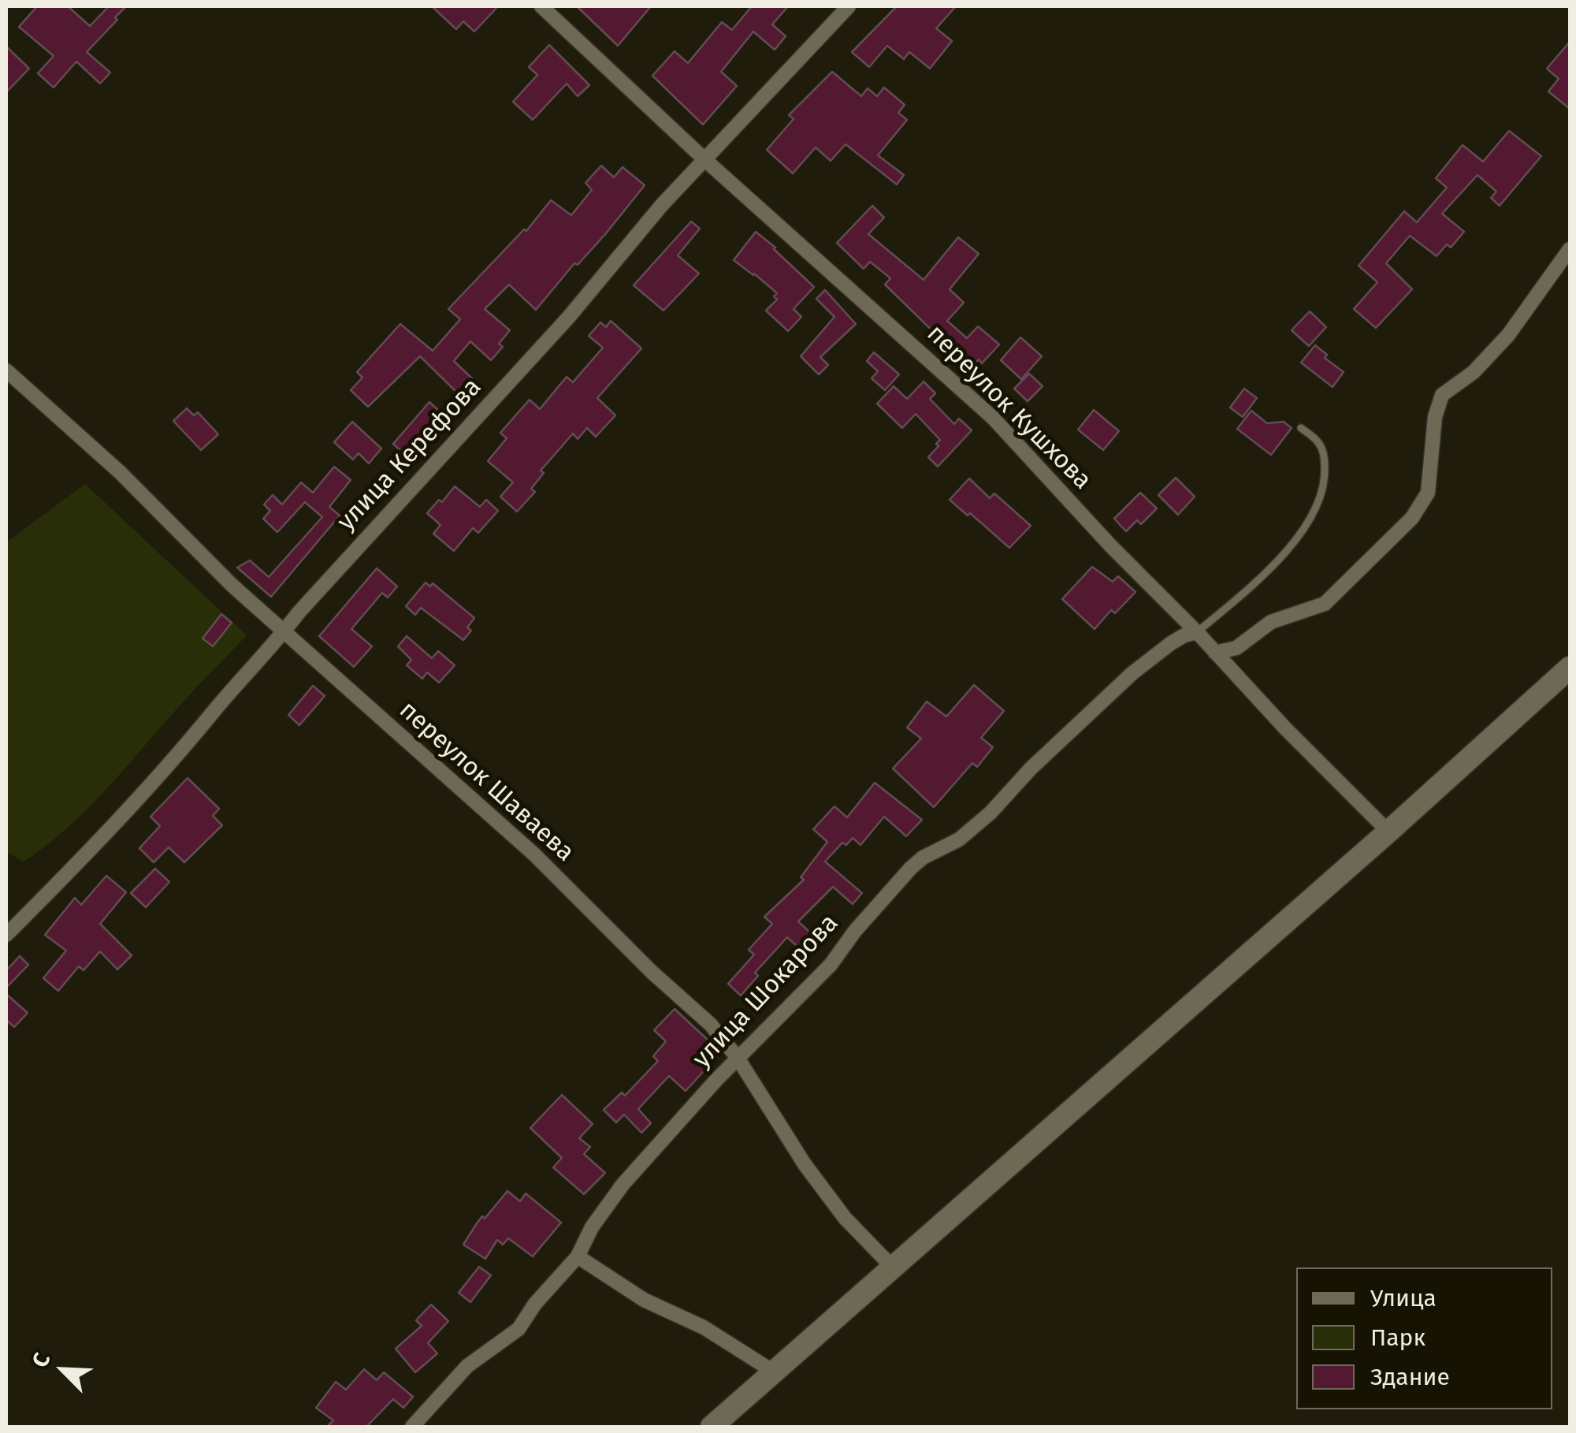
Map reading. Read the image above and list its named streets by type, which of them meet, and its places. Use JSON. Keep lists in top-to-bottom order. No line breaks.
{"streets":{"street":["переулок Кушхова","улица Керефова","переулок Шаваева","улица Шокарова"]},"crossings":[["переулок Кушхова","улица Керефова"],["переулок Кушхова","улица Шокарова"],["улица Керефова","переулок Шаваева"],["переулок Шаваева","улица Шокарова"]],"legend":["Улица","Парк","Здание"],"north":"top left"}
